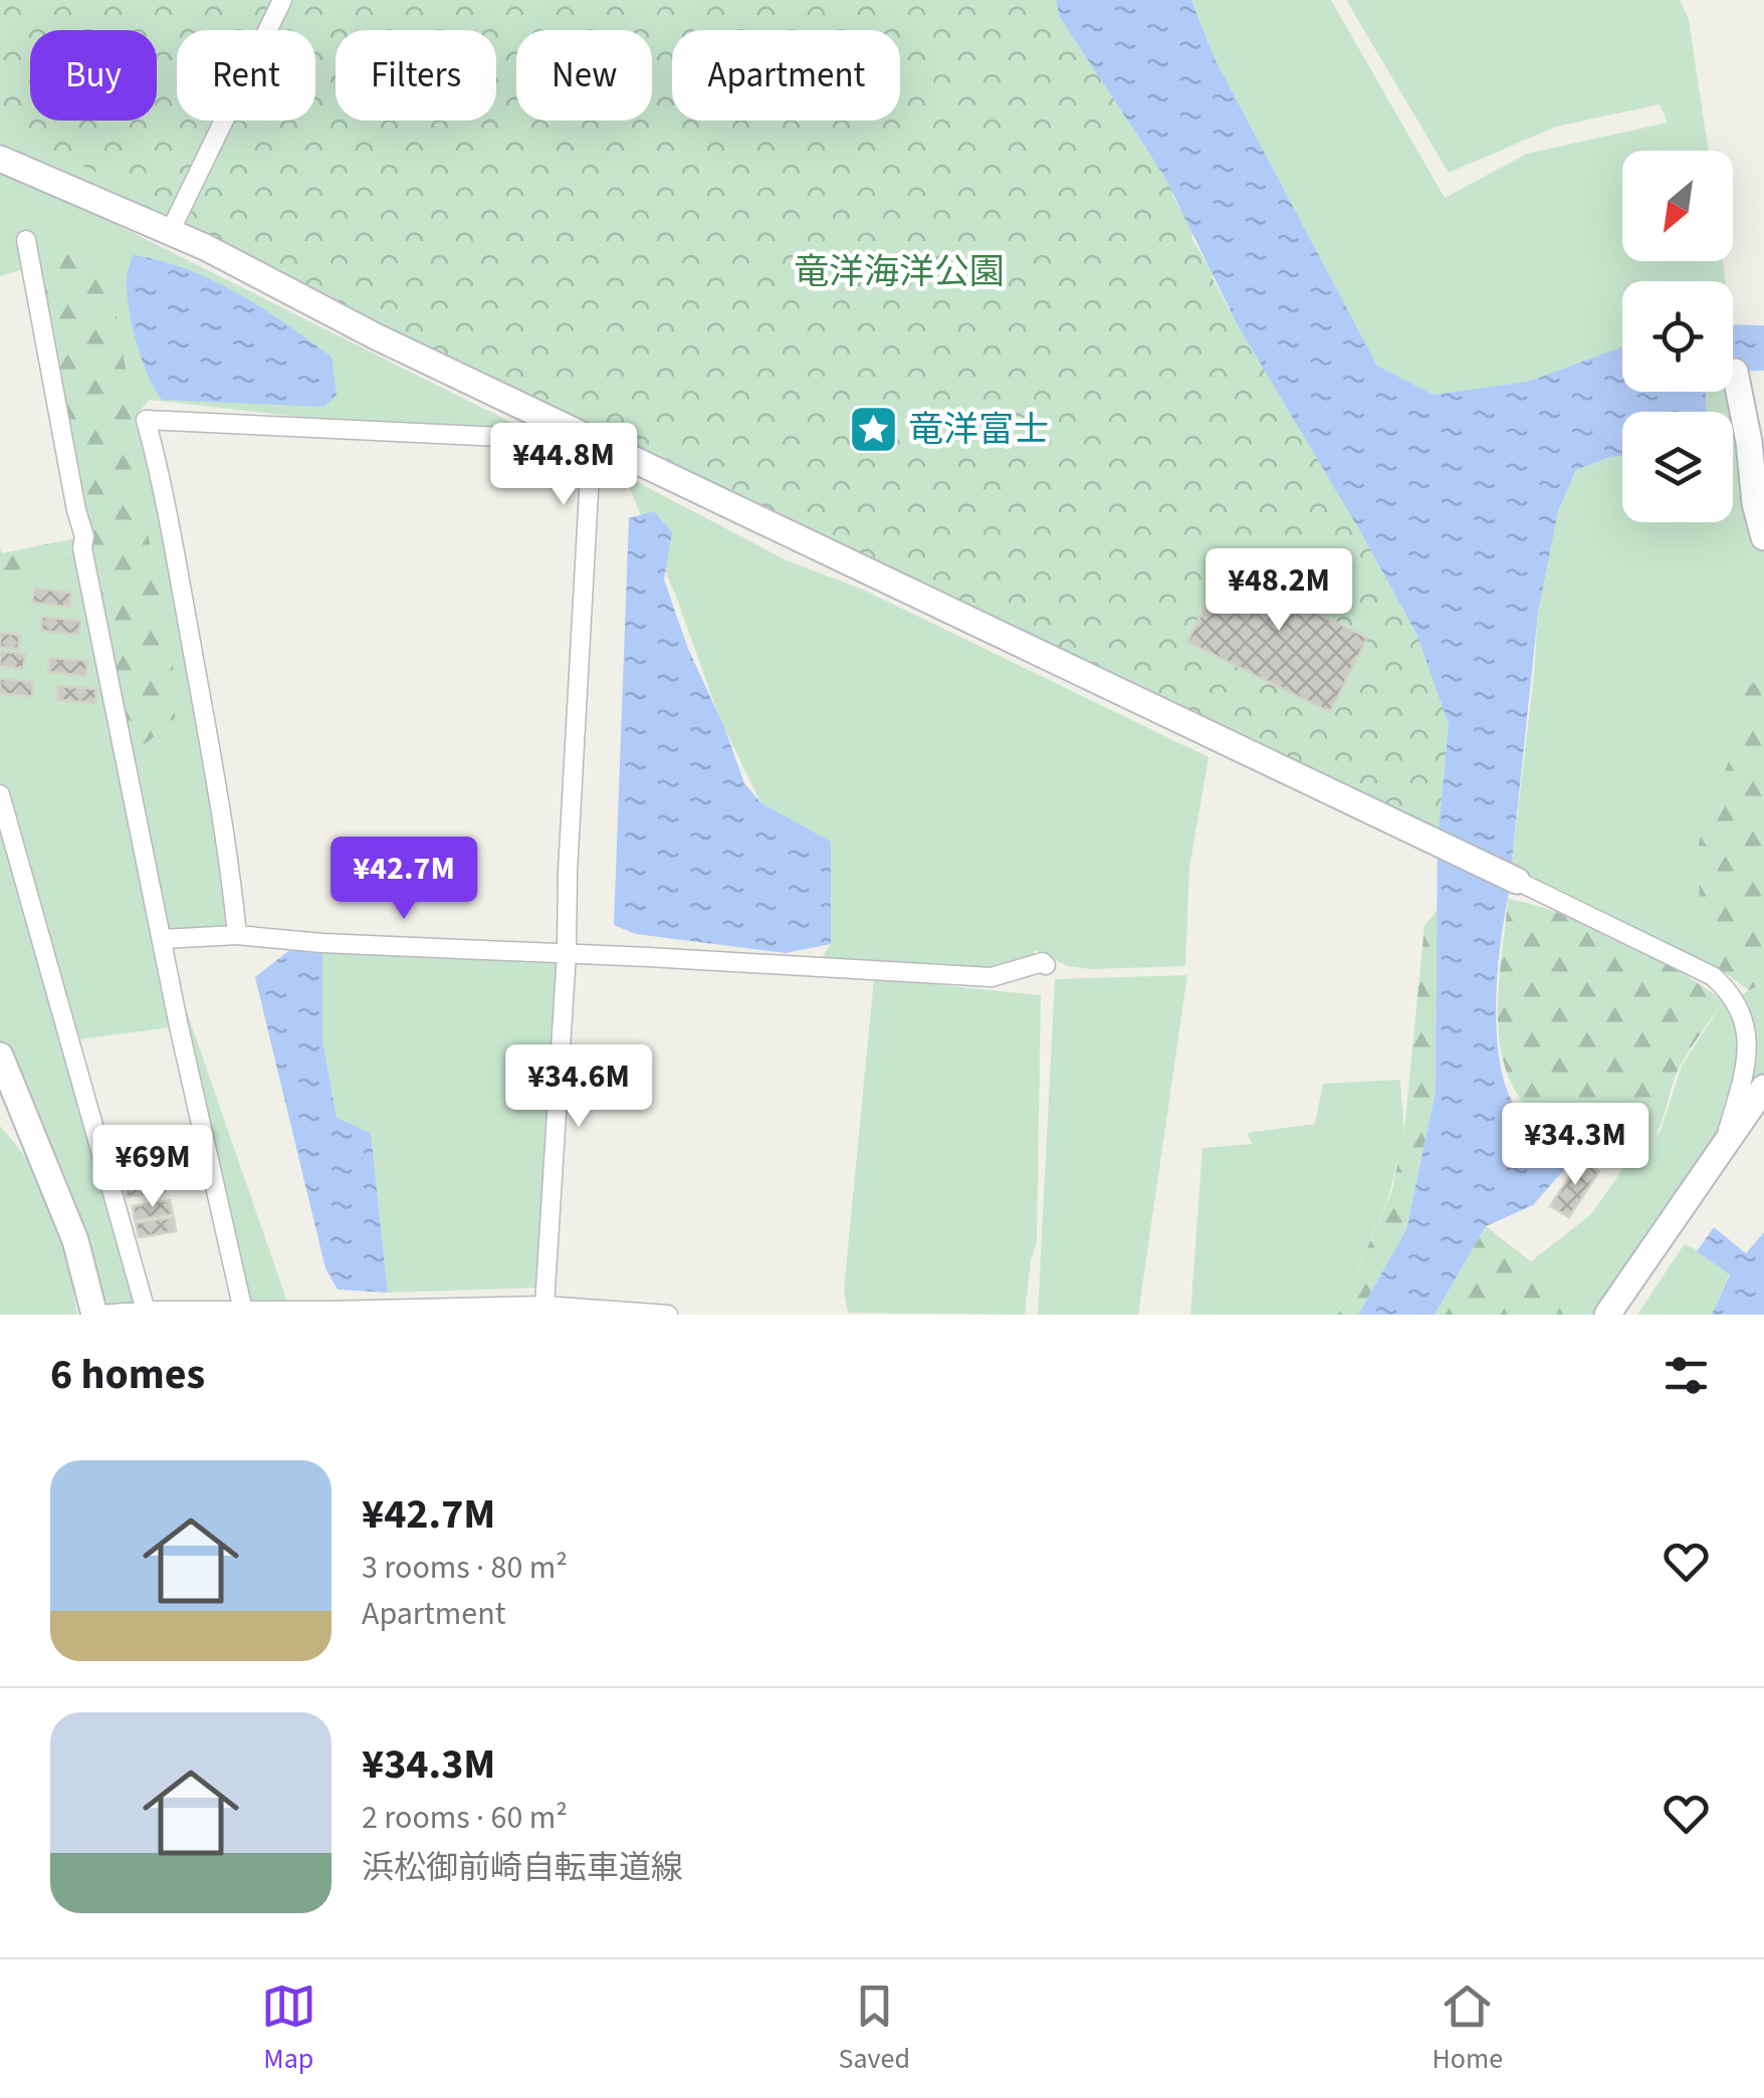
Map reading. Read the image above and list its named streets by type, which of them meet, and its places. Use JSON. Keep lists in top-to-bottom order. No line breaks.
{"parks":["竜洋海洋公園"],"places":{"place":["竜洋富士"]},"north":"bottom left","page":{"chip":["Buy","Rent","Filters","New","Apartment"],"price":["¥44.8M","¥48.2M","¥42.7M","¥34.6M","¥34.3M","¥69M"],"heading":"6 homes","list":[{"name":"¥42.7M","note":"3 rooms · 80 m² · Apartment"},{"name":"¥34.3M","note":"2 rooms · 60 m² · 浜松御前崎自転車道線"}],"tabs":["Map","Saved","Home"]}}
